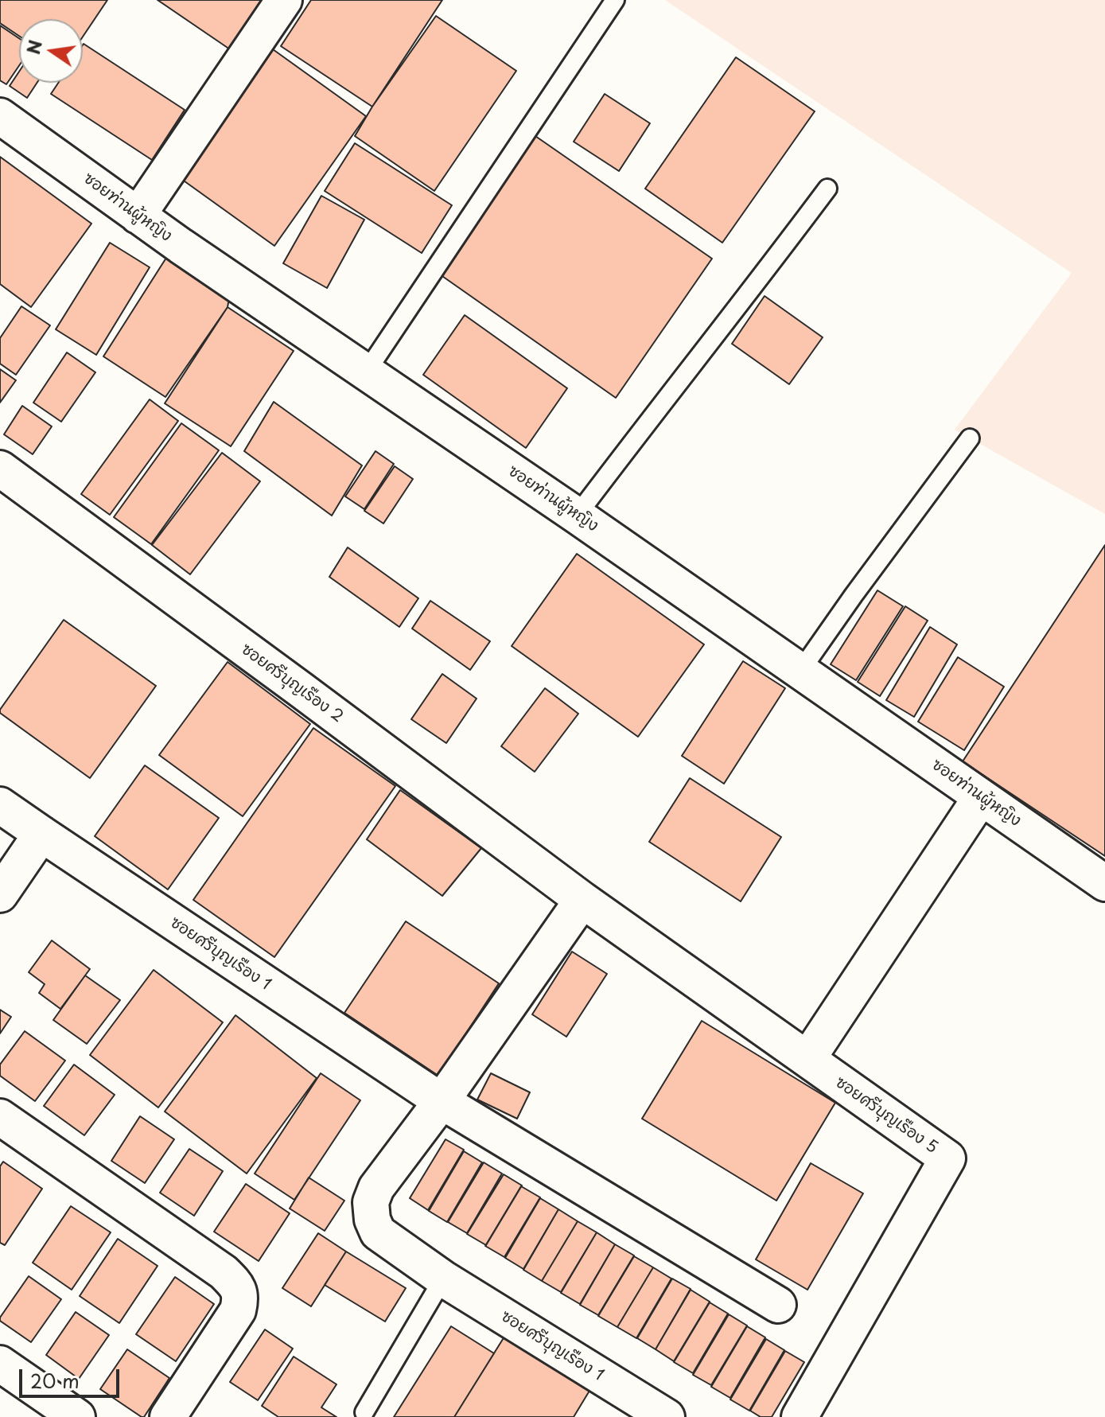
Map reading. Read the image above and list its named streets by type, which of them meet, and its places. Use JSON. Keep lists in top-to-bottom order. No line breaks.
{"streets":{"street":["ซอยท่านผู้หญิง","ซอยศรีบุญเรือง 2","ซอยศรีบุญเรือง 1","ซอยศรีบุญเรือง 5"]},"crossings":[["ซอยศรีบุญเรือง 2","ซอยศรีบุญเรือง 1"],["ซอยศรีบุญเรือง 2","ซอยศรีบุญเรือง 5"],["ซอยศรีบุญเรือง 1","ซอยศรีบุญเรือง 5"]],"scale_bar":"20 m","north":"left"}
